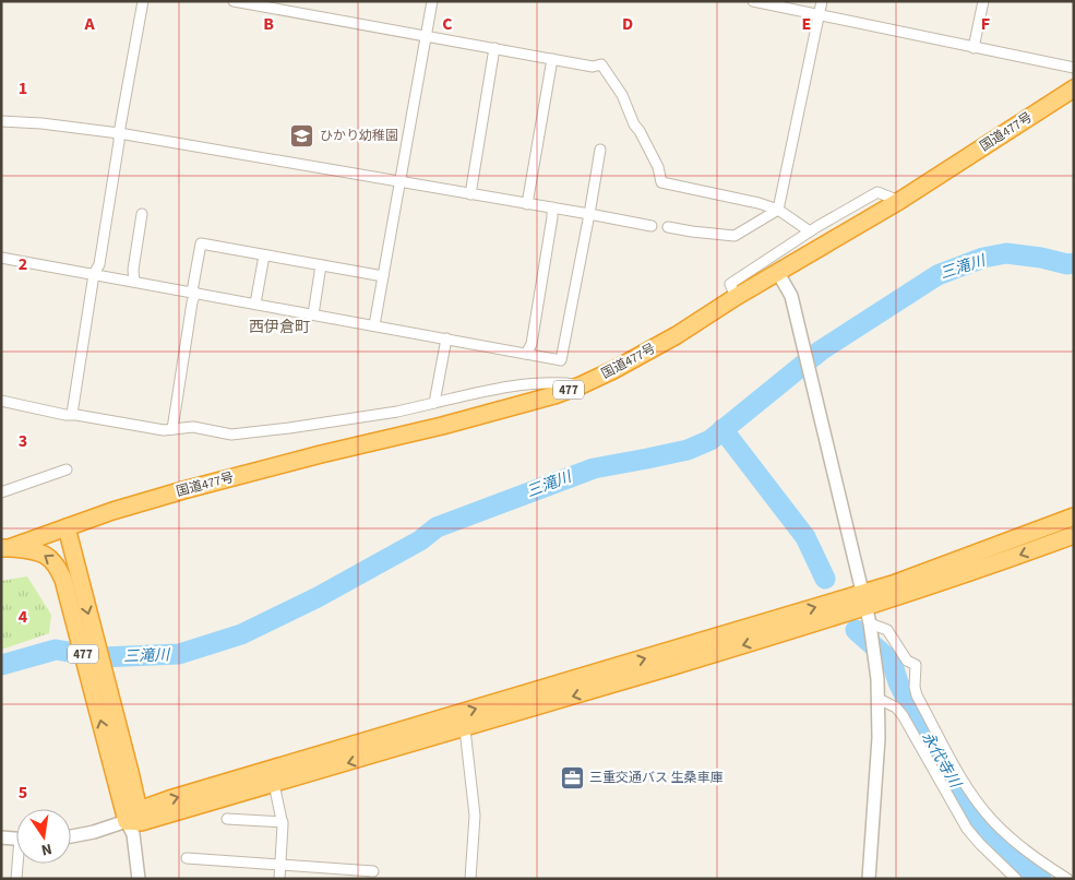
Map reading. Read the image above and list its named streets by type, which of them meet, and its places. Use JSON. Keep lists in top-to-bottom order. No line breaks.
{"streets":{"highway":["国道477号","477"]},"districts":["西伊倉町"],"water":["三滝川","永代寺川"],"places":{"school or university":["ひかり幼稚園"],"office":["三重交通バス 生桑車庫"]},"north":"bottom","grid":{"columns":["A","B","C","D","E","F"],"rows":["1","2","3","4","5"]}}
